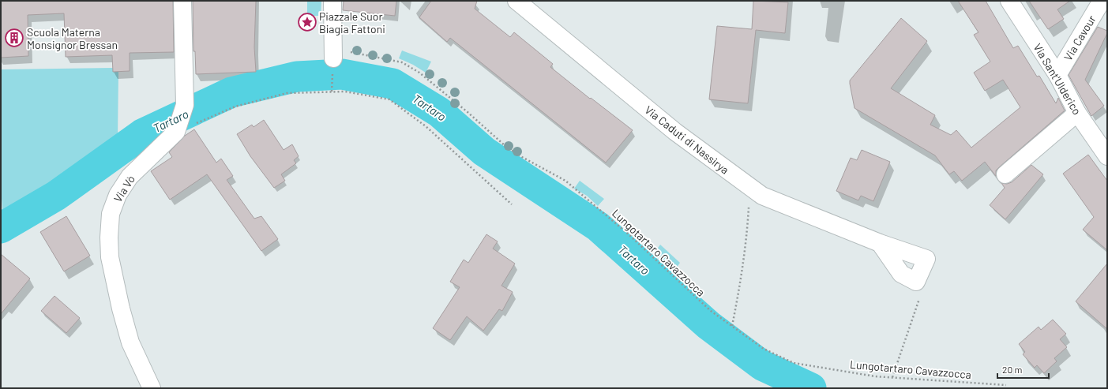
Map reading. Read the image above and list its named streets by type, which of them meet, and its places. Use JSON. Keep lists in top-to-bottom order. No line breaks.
{"streets":{"street":["Via Cavour","Via Sant'Ulderico","Via Caduti di Nassirya","Via Vò"],"path":["Lungotartaro Cavazzocca"]},"crossings":[["Via Cavour","Via Sant'Ulderico"]],"water":["Tartaro"],"places":{"place":["Piazzale Suor Biagia Fattoni"],"building":["Scuola Materna Monsignor Bressan"]},"scale_bar":"20 m"}
